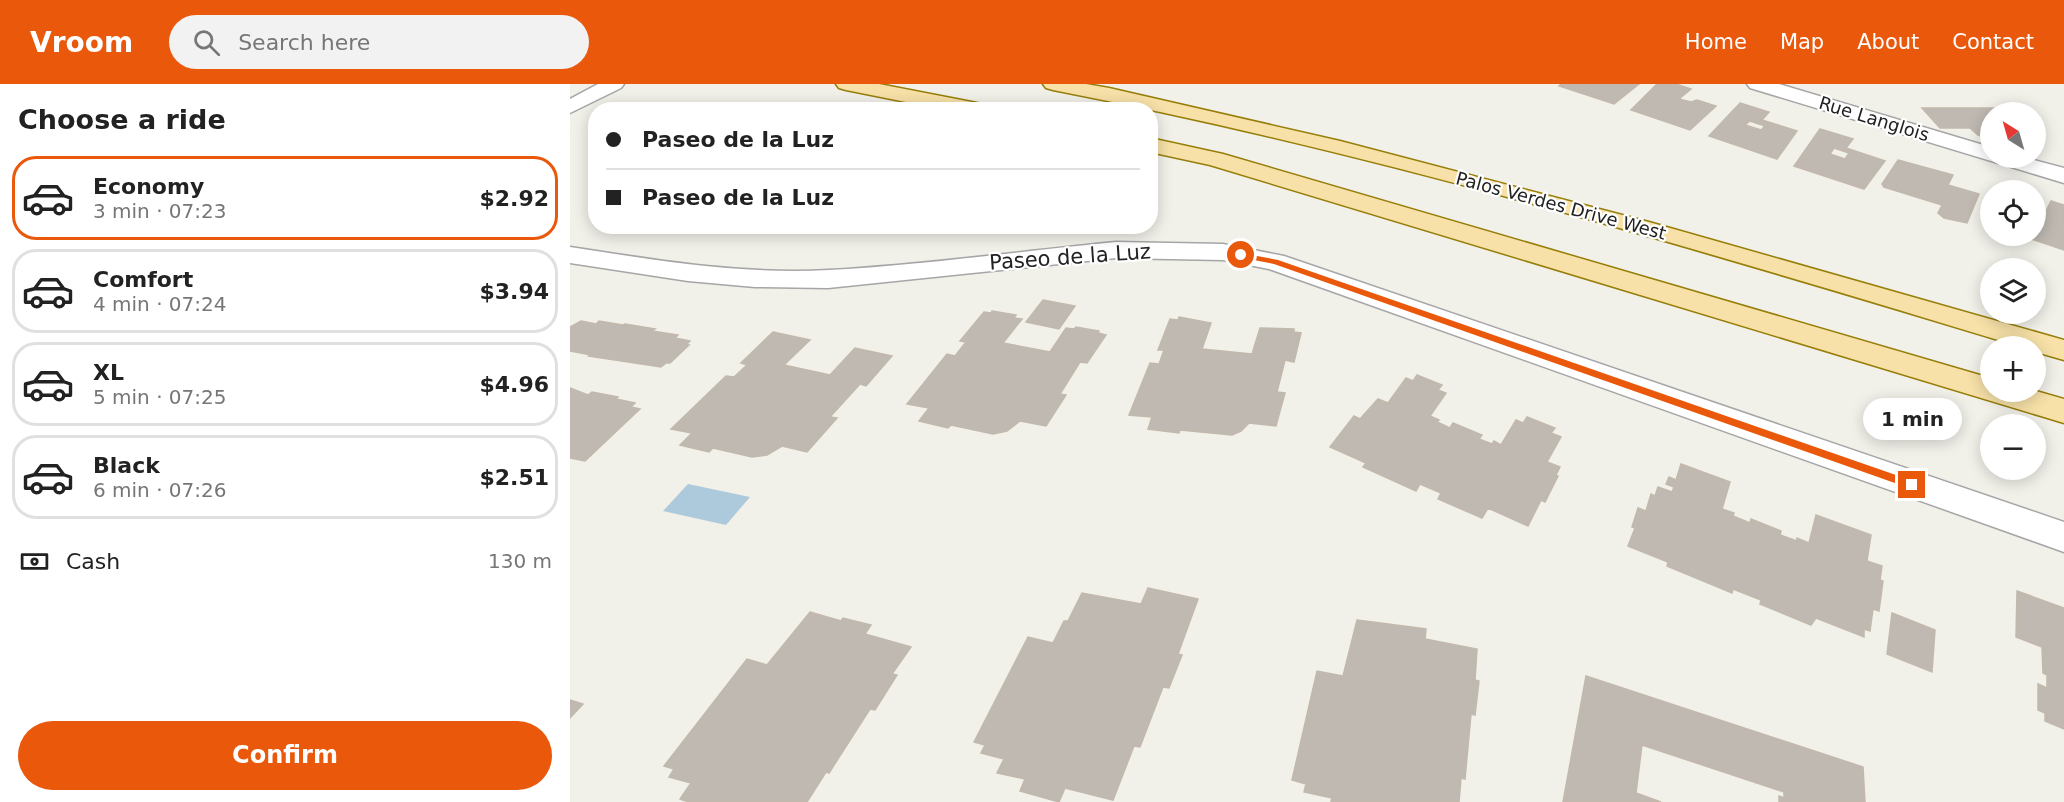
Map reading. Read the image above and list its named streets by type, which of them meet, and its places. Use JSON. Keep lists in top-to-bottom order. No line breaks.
{"streets":{"main road":["Palos Verdes Drive West"],"street":["Rue Langlois","Paseo de la Luz"]},"north":"top left","page":{"header":"Vroom","search":"Search here","nav":["Home","Map","About","Contact"],"heading":"Choose a ride","map_buttons":["+","−"],"banner":["Paseo de la Luz","Paseo de la Luz"],"list":[{"name":"Economy","note":"3 min · 07:23","value":"$2.92"},{"name":"Comfort","note":"4 min · 07:24","value":"$3.94"},{"name":"XL","note":"5 min · 07:25","value":"$4.96"},{"name":"Black","note":"6 min · 07:26","value":"$2.51"}],"bubble":"1 min","pay":["Cash","130 m"],"buttons":"Confirm"}}
